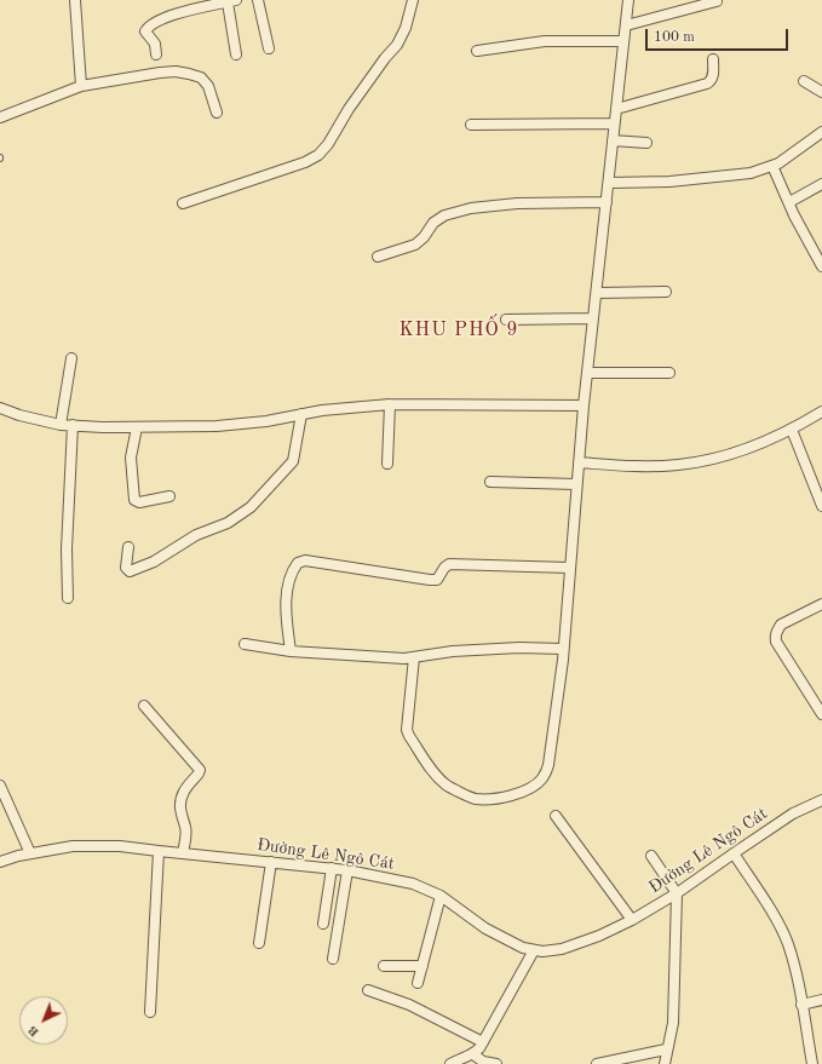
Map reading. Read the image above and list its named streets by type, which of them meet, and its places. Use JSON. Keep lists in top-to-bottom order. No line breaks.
{"streets":{"street":["Đường Lê Ngô Cát"]},"districts":["KHU PHỐ 9"],"scale_bar":"100 m","north":"bottom left"}
